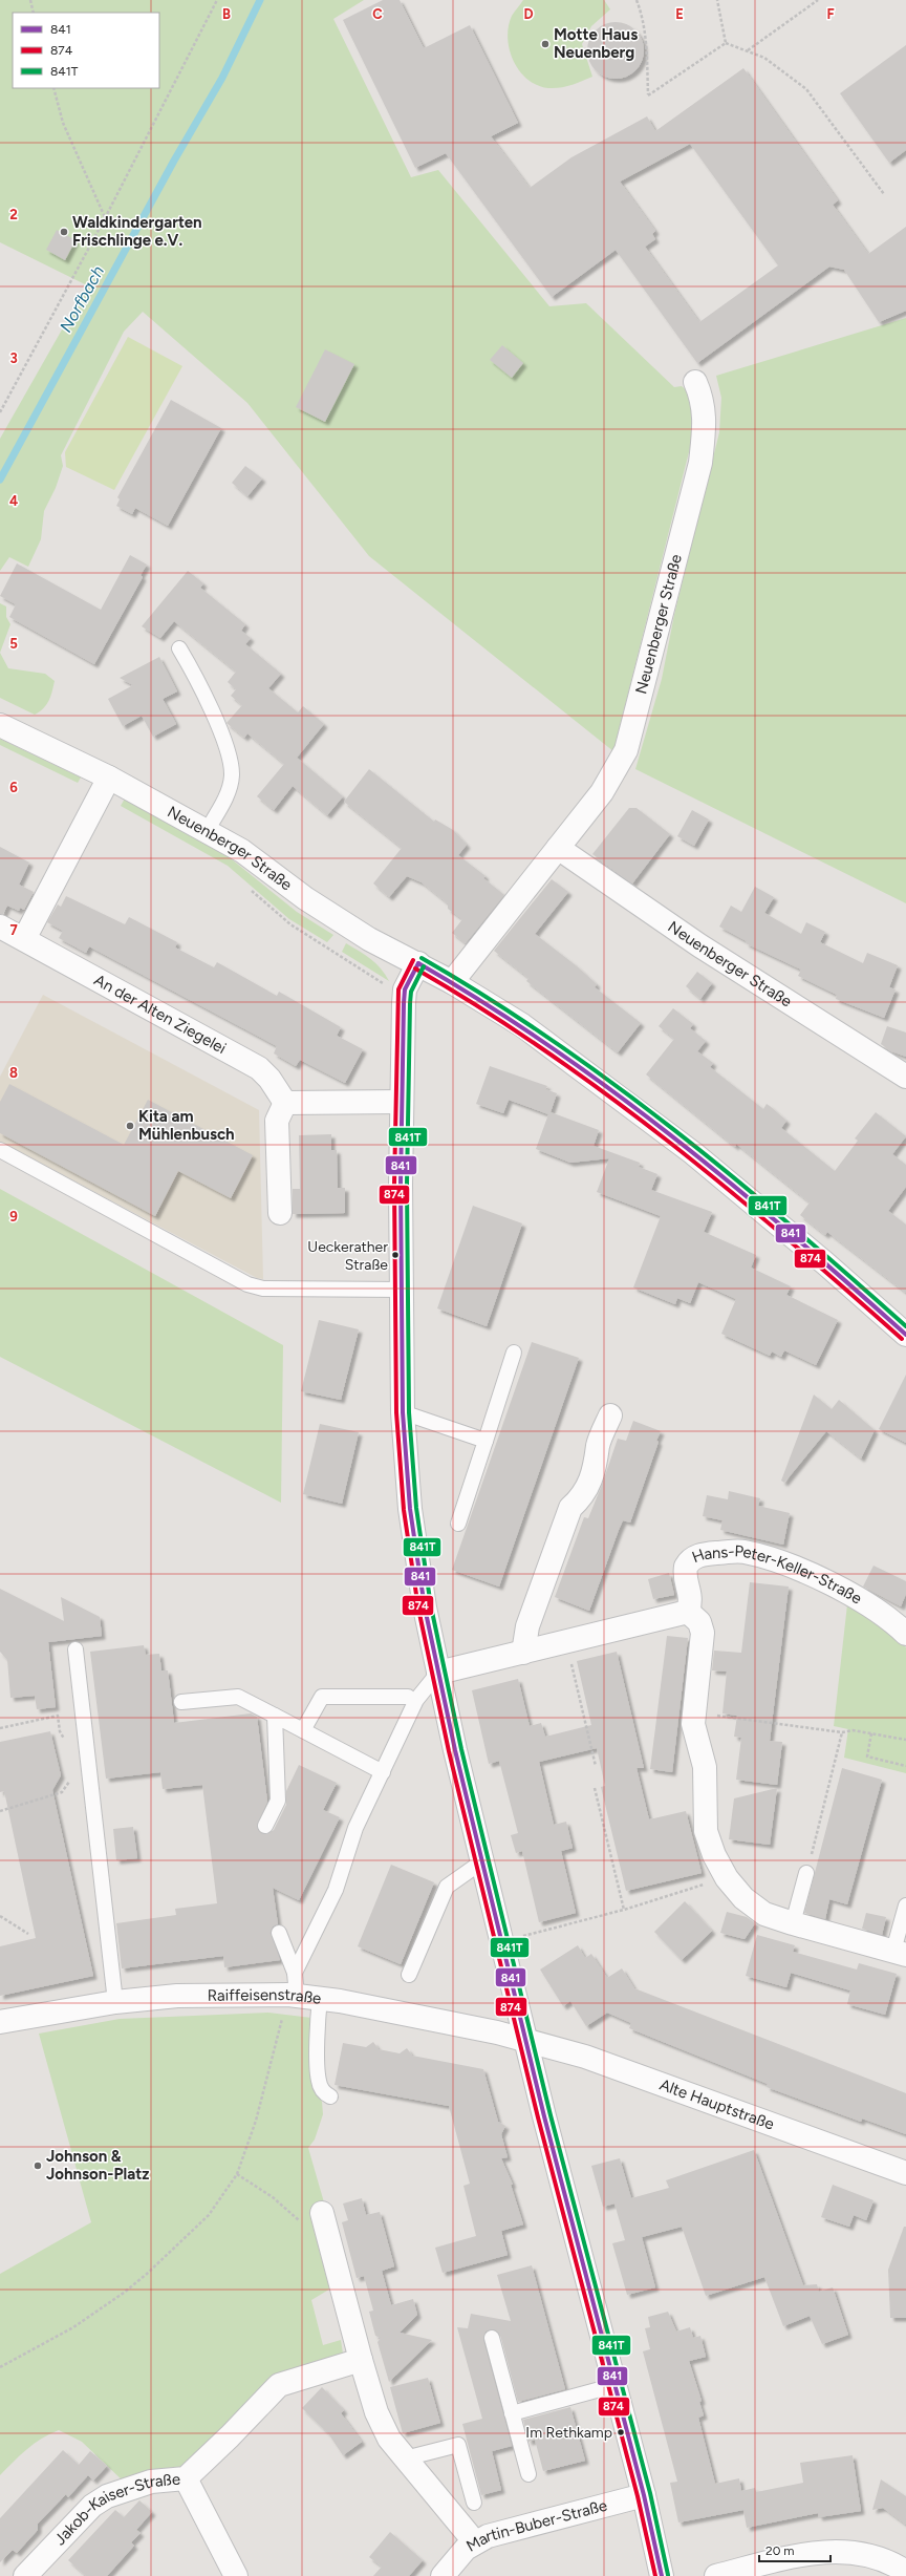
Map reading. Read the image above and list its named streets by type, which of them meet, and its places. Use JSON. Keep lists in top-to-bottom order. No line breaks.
{"streets":{"street":["Neuenberger Straße","An der Alten Ziegelei","Hans-Peter-Keller-Straße","Raiffeisenstraße","Alte Hauptstraße","Jakob-Kaiser-Straße","Martin-Buber-Straße"]},"crossings":[["Raiffeisenstraße","Alte Hauptstraße"]],"water":["Norfbach"],"places":["Motte Haus Neuenberg","Waldkindergarten Frischlinge e.V.","Kita am Mühlenbusch","Ueckerather Straße","Johnson & Johnson-Platz","Im Rethkamp"],"lines":["transit line 841T","transit line 874","transit line 841"],"legend":["841","874","841T"],"scale_bar":"20 m","grid":{"columns":["B","C","D","E","F"],"rows":["2","3","4","5","6","7","8","9"]}}
